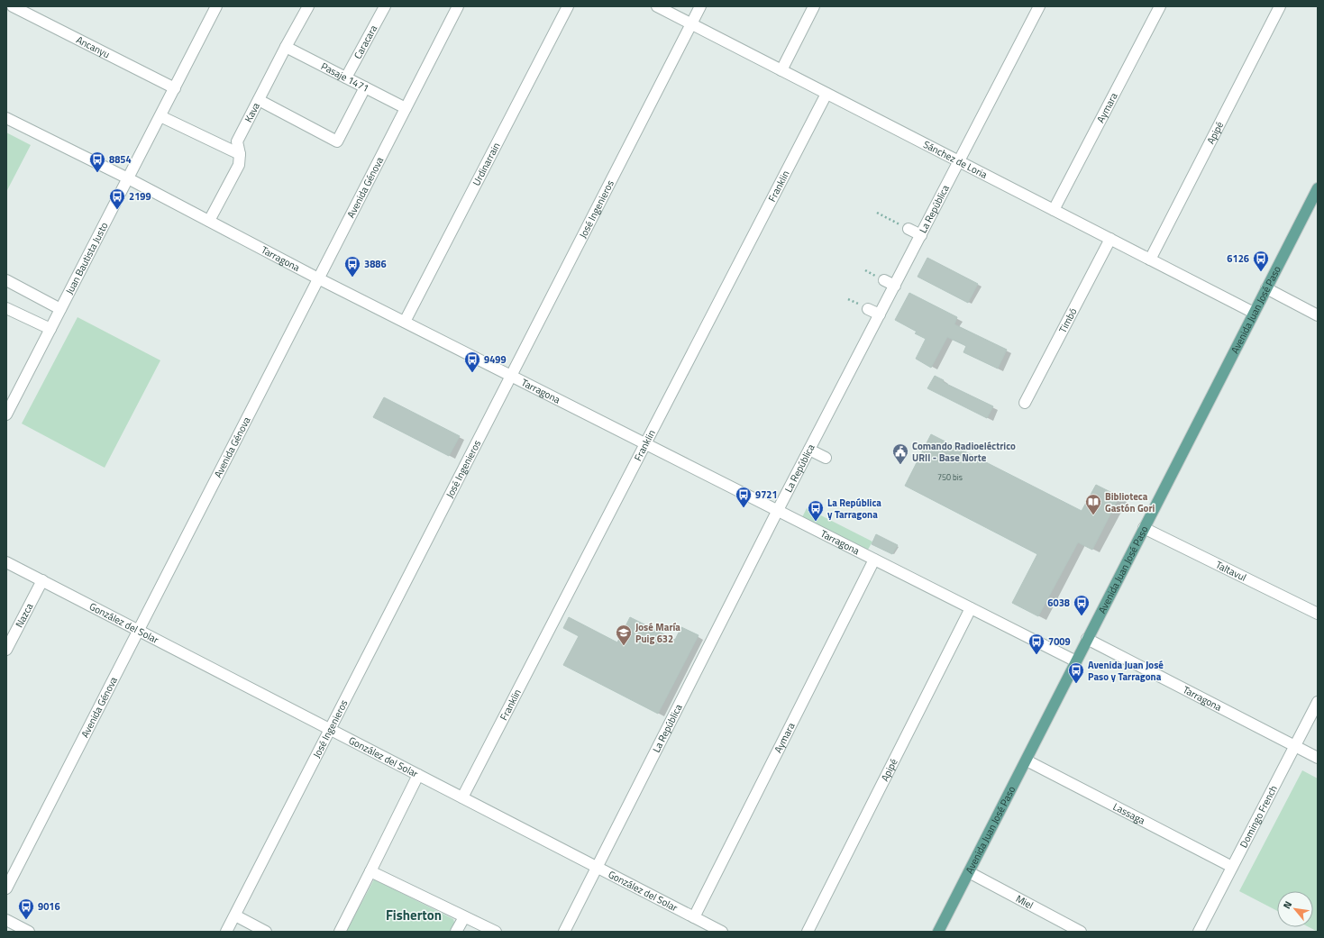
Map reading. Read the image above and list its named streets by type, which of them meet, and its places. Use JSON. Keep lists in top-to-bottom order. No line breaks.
{"streets":{"main road":["Avenida Juan José Paso"],"street":["Caracara","Ancanyu","Pasaje 1471","Aymara","Kava","Apipé","Sánchez de Loria","Urdinarrain","Franklin","Avenida Génova","José Ingenieros","La República","Juan Bautista Justo","Tarragona","Timbó","Taltavul","Nazca","González del Solar","Lassaga","Domingo French","Miel"]},"crossings":[["Caracara","Pasaje 1471"],["Ancanyu","Juan Bautista Justo"],["Pasaje 1471","Kava"],["Pasaje 1471","Avenida Génova"],["Aymara","Sánchez de Loria"],["Aymara","Tarragona"],["Aymara","González del Solar"],["Kava","Tarragona"],["Apipé","Sánchez de Loria"],["Apipé","Tarragona"],["Sánchez de Loria","Franklin"],["Sánchez de Loria","José Ingenieros"],["Sánchez de Loria","La República"],["Sánchez de Loria","Avenida Juan José Paso"],["Sánchez de Loria","Timbó"],["Urdinarrain","Tarragona"],["Franklin","Tarragona"],["Franklin","González del Solar"],["Avenida Génova","Tarragona"],["Avenida Génova","González del Solar"],["José Ingenieros","Tarragona"],["José Ingenieros","González del Solar"],["La República","Tarragona"],["La República","González del Solar"],["Juan Bautista Justo","Tarragona"],["Tarragona","Avenida Juan José Paso"],["Tarragona","Domingo French"],["Avenida Juan José Paso","Taltavul"],["Avenida Juan José Paso","Lassaga"],["Avenida Juan José Paso","Miel"],["Nazca","González del Solar"],["Lassaga","Domingo French"]],"districts":["Fisherton"],"places":{"bus stop":["8854","2199","6126","3886","9499","9721","La República y Tarragona","6038","7009","Avenida Juan José Paso y Tarragona","9016"],"public building":["Comando Radioeléctrico URII - Base Norte"],"library":["Biblioteca Gastón Gori"],"school or university":["José María Puig 632"]},"house_numbers":["750 bis"],"north":"top left"}
